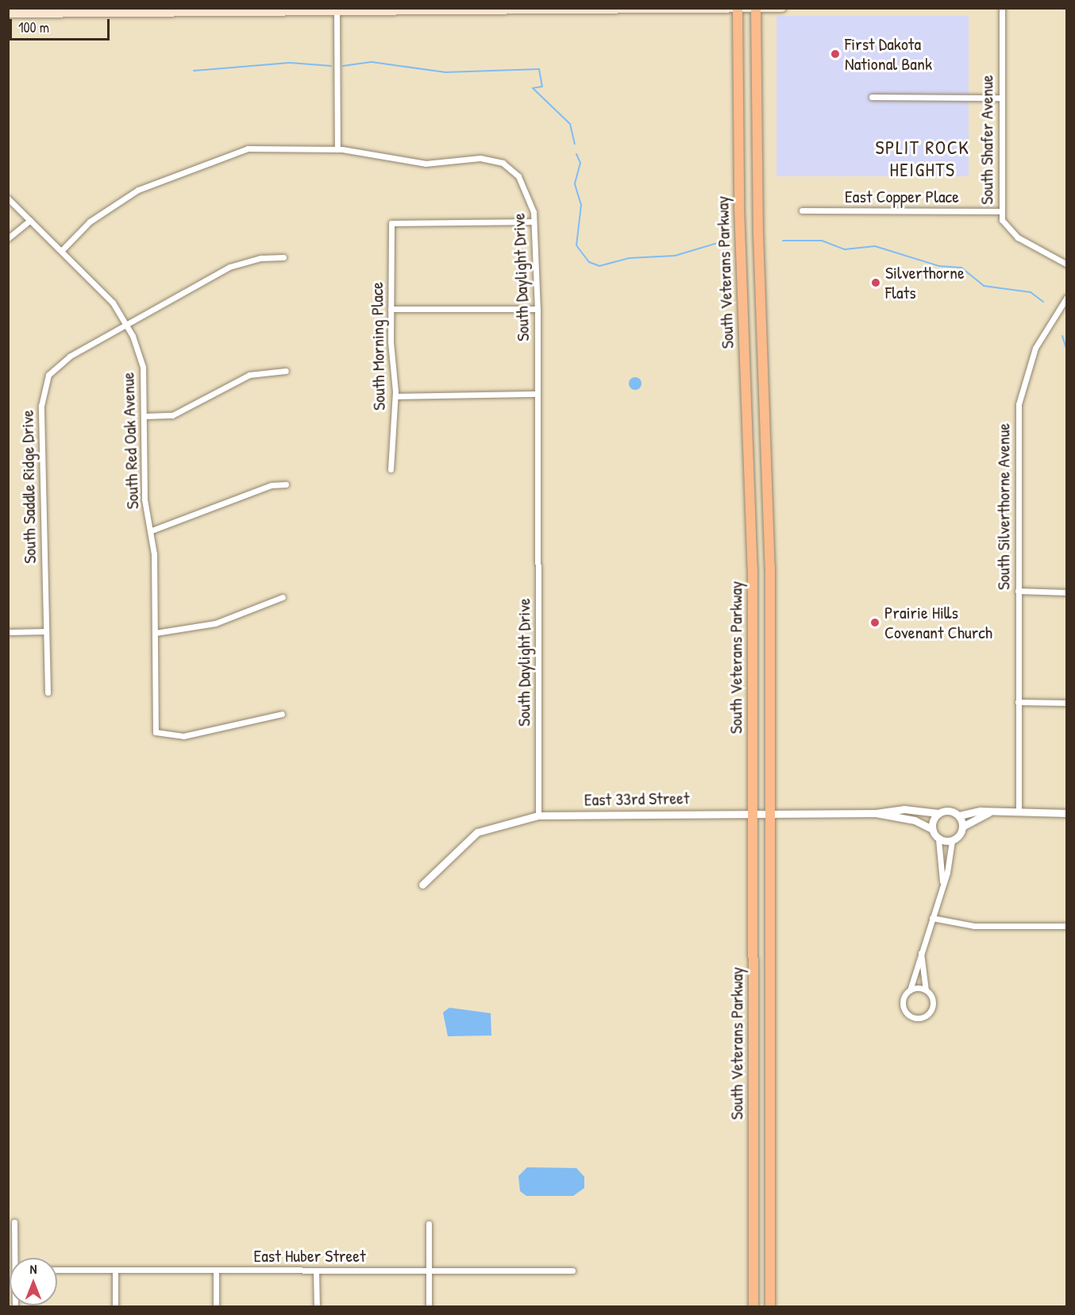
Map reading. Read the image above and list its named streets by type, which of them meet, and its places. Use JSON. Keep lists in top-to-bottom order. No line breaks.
{"streets":{"highway":["South Veterans Parkway"],"street":["South Shafer Avenue","East Copper Place","South Daylight Drive","South Morning Place","South Red Oak Avenue","South Saddle Ridge Drive","South Silverthorne Avenue","East 33rd Street","East Huber Street"]},"crossings":[["South Shafer Avenue","East Copper Place"],["South Veterans Parkway","East 33rd Street"],["South Daylight Drive","South Morning Place"],["South Daylight Drive","South Red Oak Avenue"],["South Daylight Drive","East 33rd Street"],["South Red Oak Avenue","South Saddle Ridge Drive"],["South Silverthorne Avenue","East 33rd Street"]],"districts":["SPLIT ROCK HEIGHTS"],"places":["First Dakota National Bank","Silverthorne Flats","Prairie Hills Covenant Church"],"scale_bar":"100 m","north":"top"}
